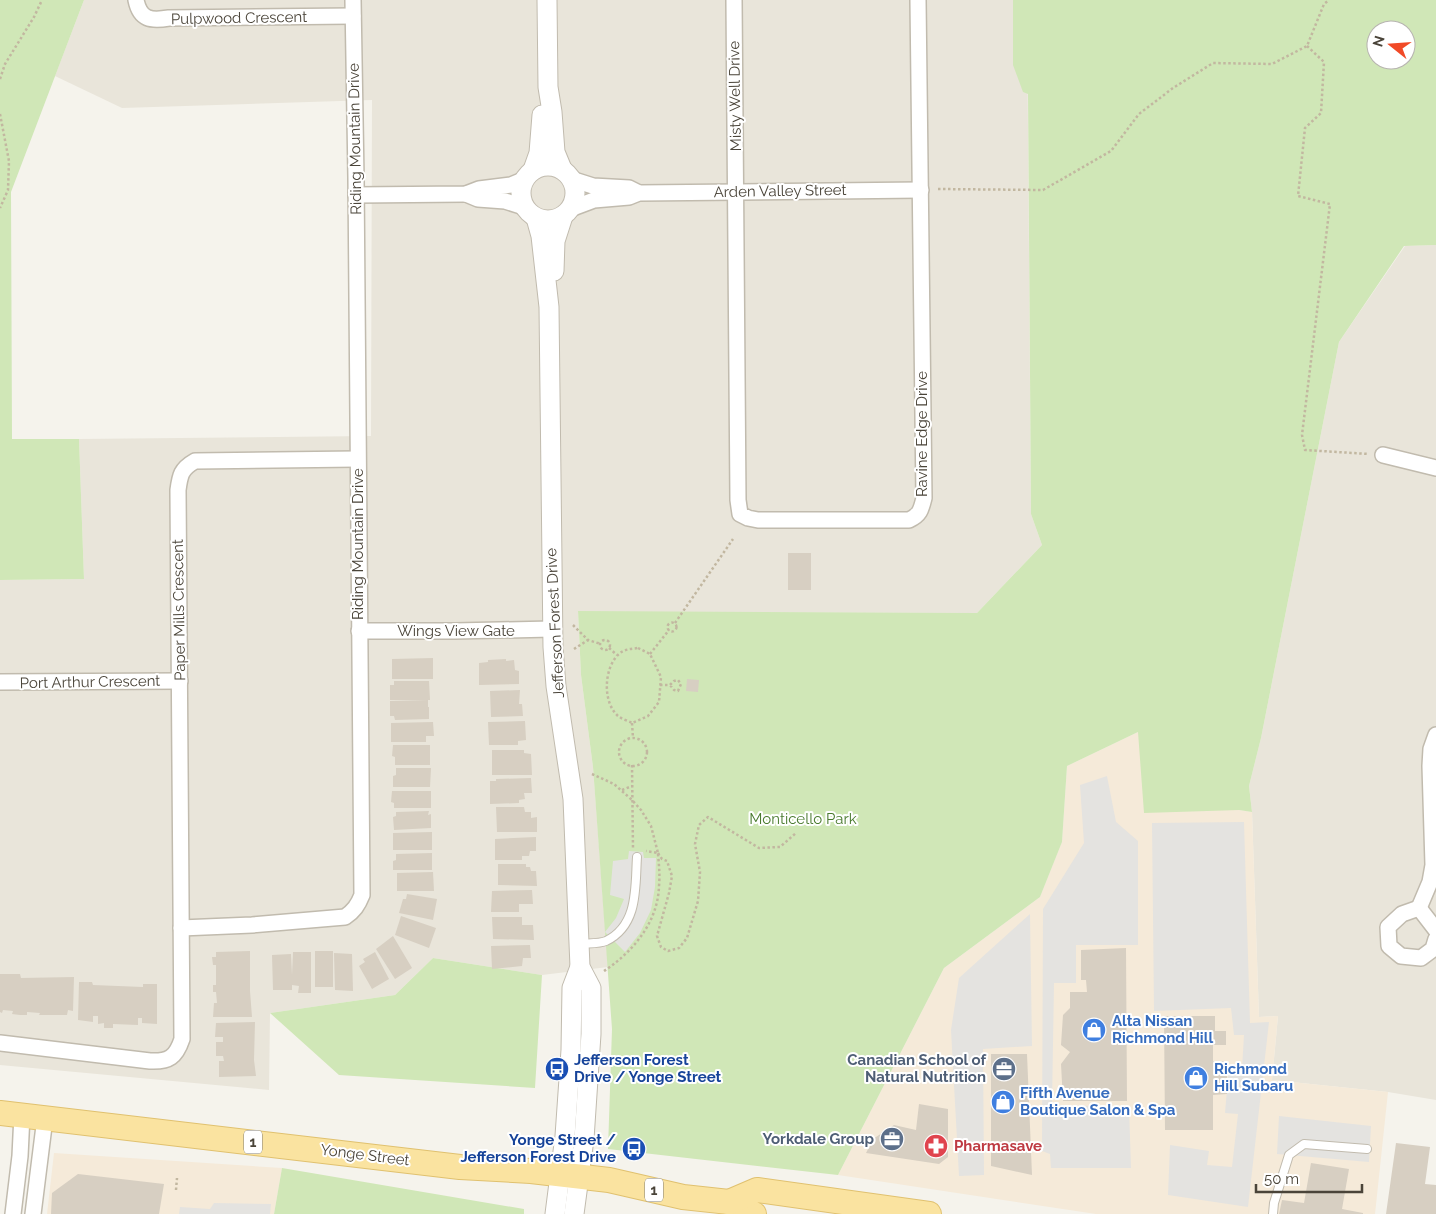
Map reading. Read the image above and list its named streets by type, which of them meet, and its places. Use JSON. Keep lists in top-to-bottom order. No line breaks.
{"streets":{"main road":["1","Yonge Street"],"street":["Pulpwood Crescent","Misty Well Drive","Riding Mountain Drive","Arden Valley Street","Ravine Edge Drive","Paper Mills Crescent","Jefferson Forest Drive","Wings View Gate","Port Arthur Crescent"]},"crossings":[["Pulpwood Crescent","Riding Mountain Drive"],["Misty Well Drive","Arden Valley Street"],["Misty Well Drive","Ravine Edge Drive"],["Riding Mountain Drive","Paper Mills Crescent"],["Riding Mountain Drive","Wings View Gate"],["Arden Valley Street","Ravine Edge Drive"],["Arden Valley Street","Jefferson Forest Drive"],["Paper Mills Crescent","Port Arthur Crescent"],["Jefferson Forest Drive","Wings View Gate"],["Jefferson Forest Drive","Yonge Street"]],"parks":["Monticello Park"],"places":{"shop":["Alta Nissan Richmond Hill","Richmond Hill Subaru","Fifth Avenue Boutique Salon & Spa"],"bus stop":["Jefferson Forest Drive / Yonge Street","Yonge Street / Jefferson Forest Drive"],"office":["Canadian School of Natural Nutrition","Yorkdale Group"],"pharmacy":["Pharmasave"]},"scale_bar":"50 m","north":"left"}
